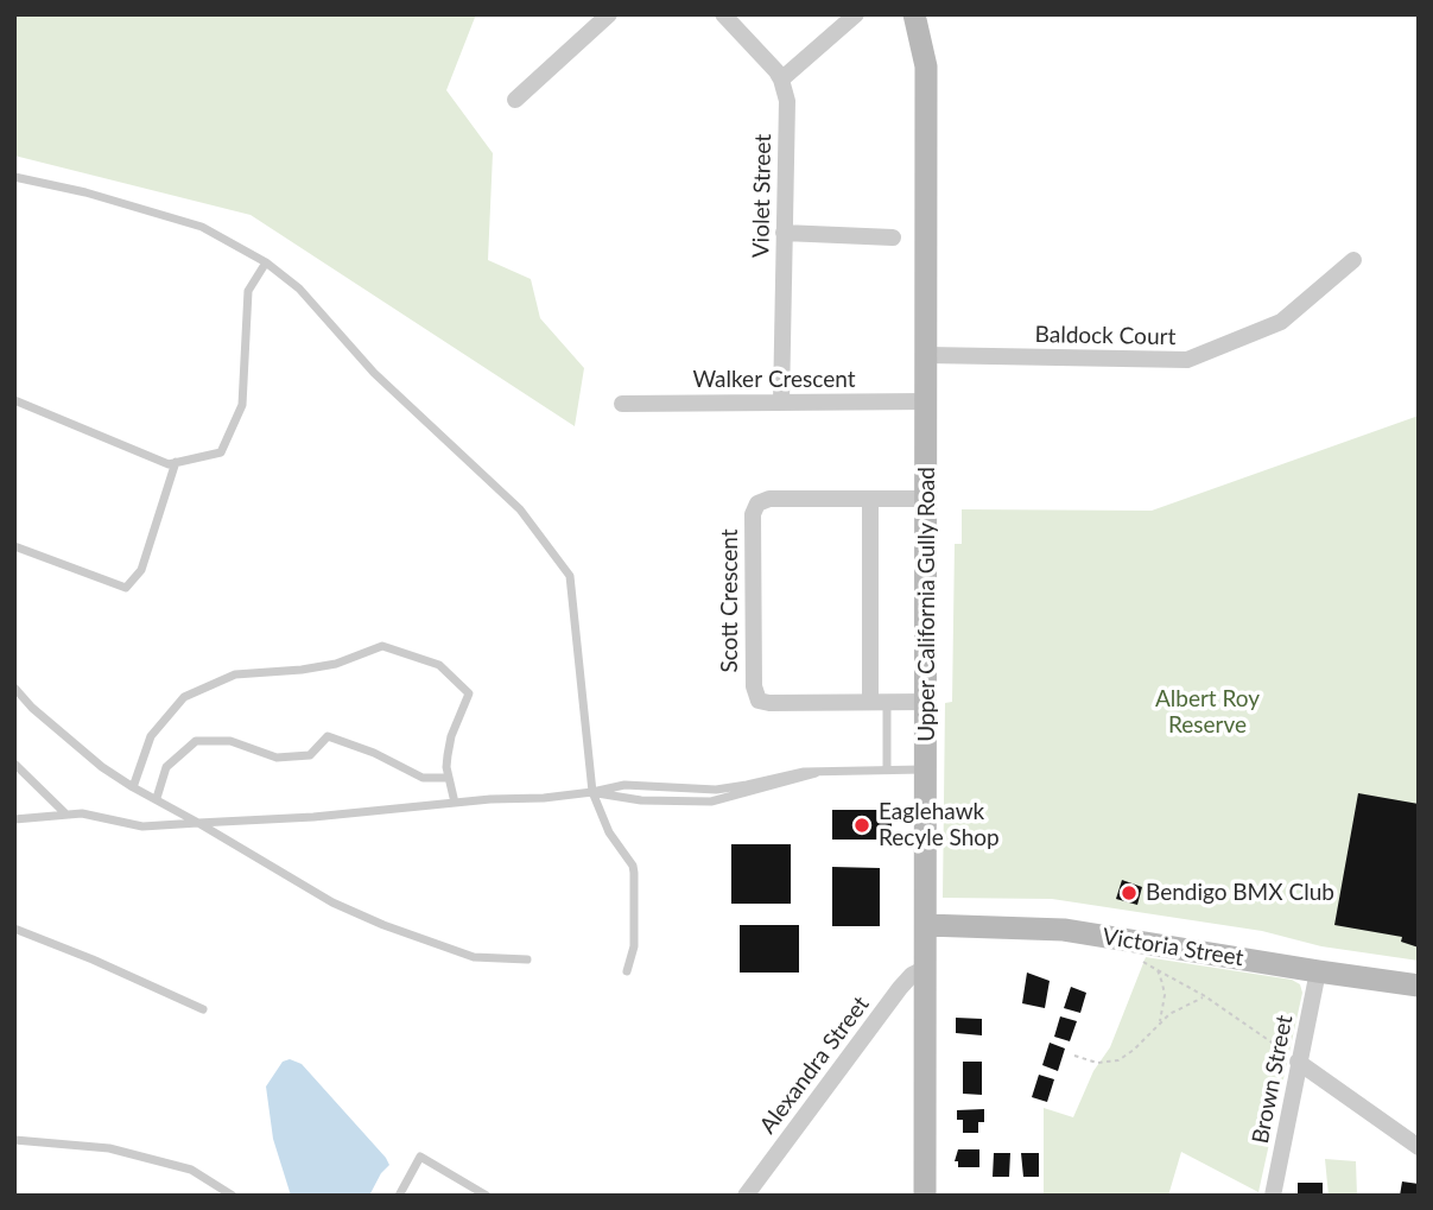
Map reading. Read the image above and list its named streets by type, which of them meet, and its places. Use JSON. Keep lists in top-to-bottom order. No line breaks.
{"streets":{"street":["Violet Street","Baldock Court","Walker Crescent","Scott Crescent","Upper California Gully Road","Victoria Street","Alexandra Street","Brown Street"]},"crossings":[["Violet Street","Walker Crescent"],["Baldock Court","Upper California Gully Road"],["Walker Crescent","Upper California Gully Road"],["Scott Crescent","Upper California Gully Road"],["Upper California Gully Road","Victoria Street"],["Upper California Gully Road","Alexandra Street"],["Victoria Street","Brown Street"]],"parks":["Albert Roy Reserve"],"places":["Eaglehawk Recyle Shop","Bendigo BMX Club"]}
